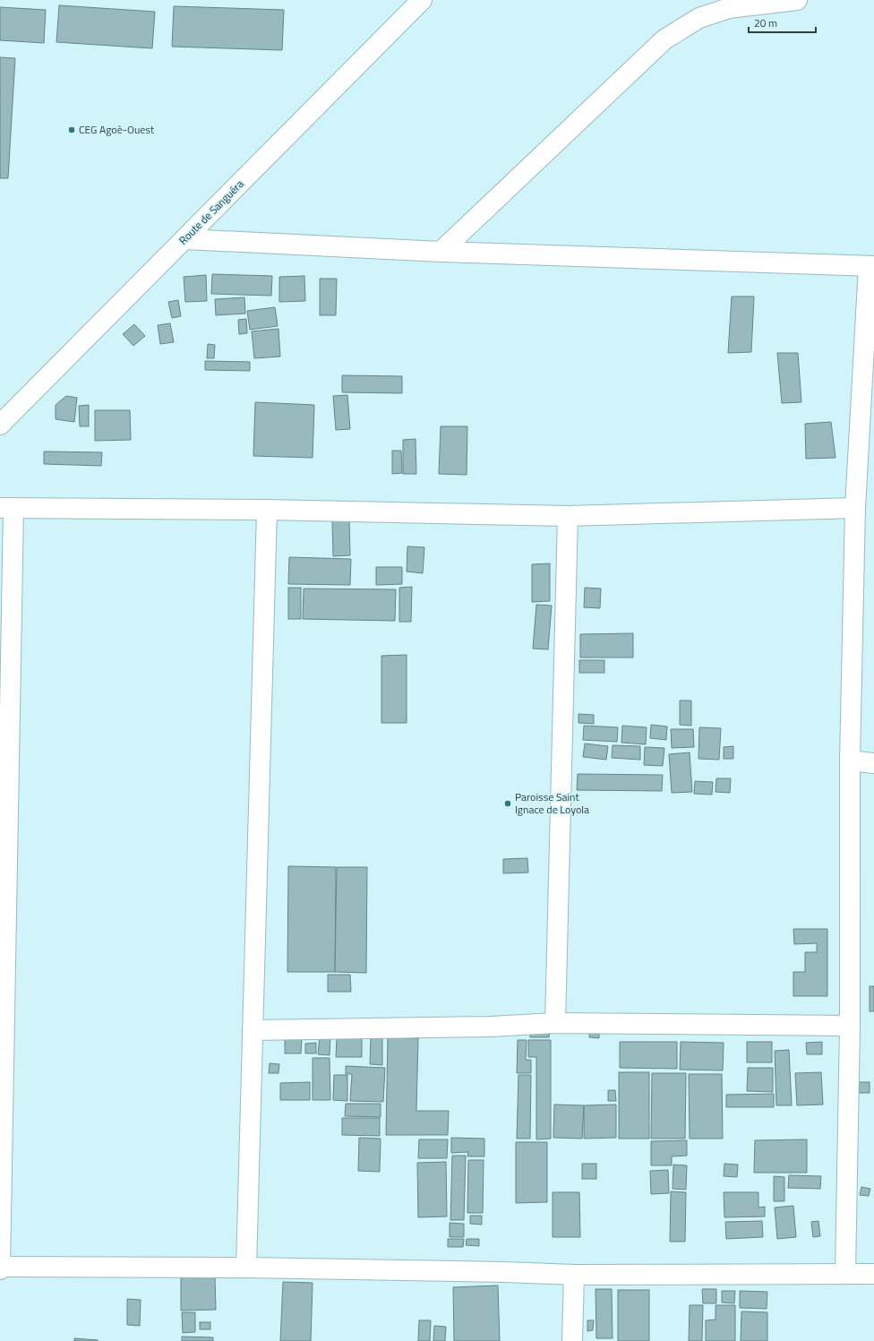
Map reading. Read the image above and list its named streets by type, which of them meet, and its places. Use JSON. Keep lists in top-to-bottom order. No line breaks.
{"streets":{"street":["Route de Sanguéra"]},"places":["CEG Agoè-Ouest","Paroisse Saint Ignace de Loyola"],"scale_bar":"20 m"}
